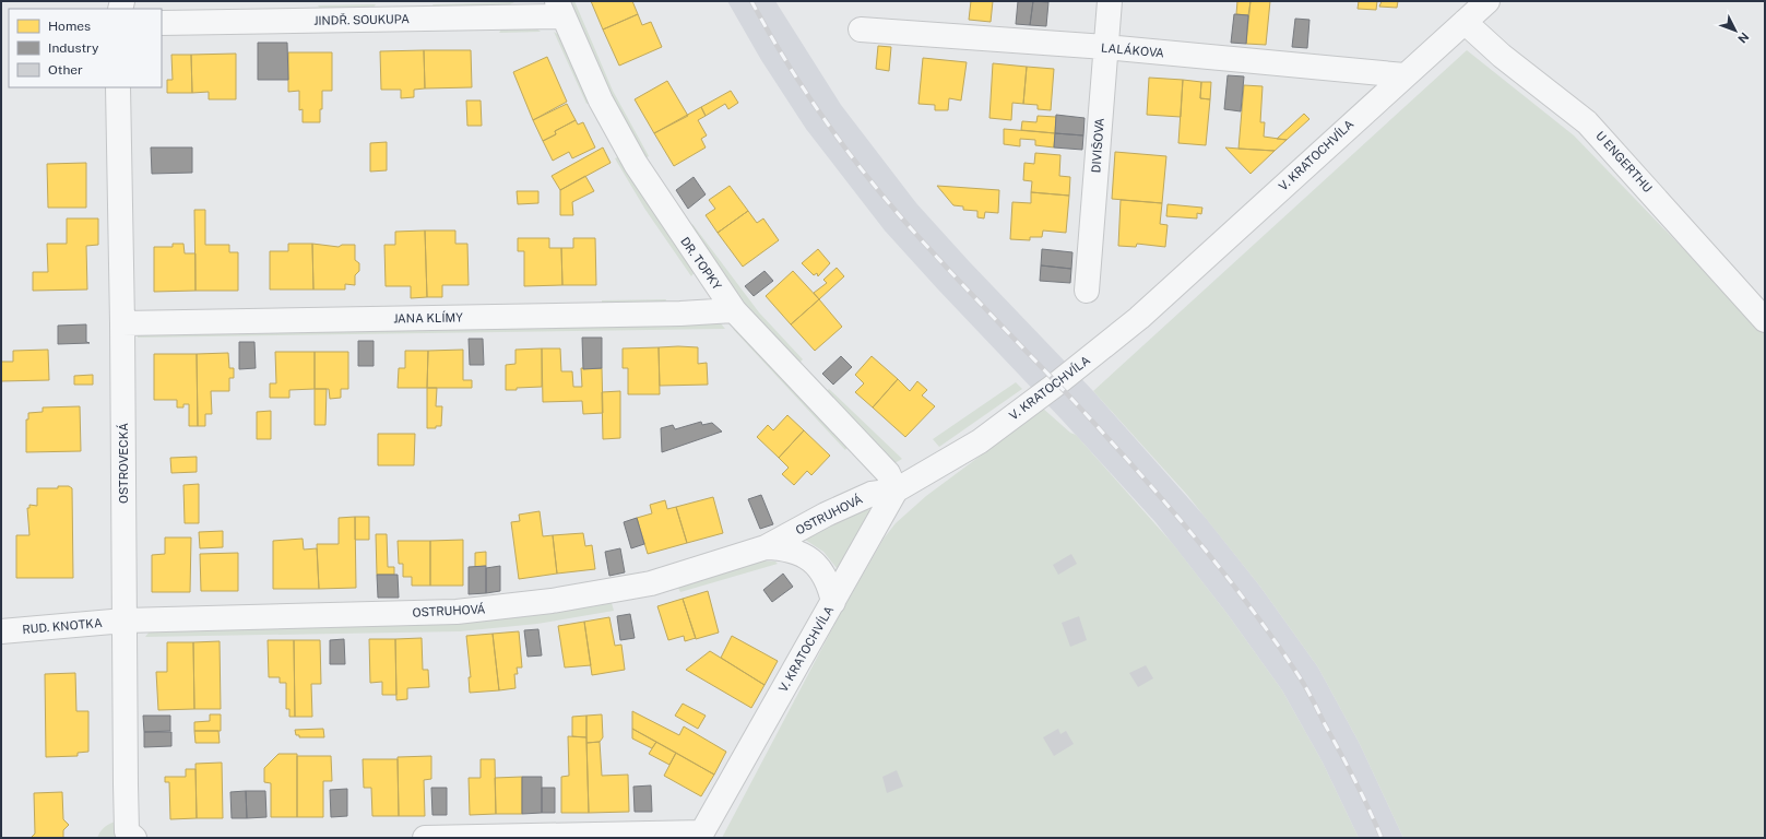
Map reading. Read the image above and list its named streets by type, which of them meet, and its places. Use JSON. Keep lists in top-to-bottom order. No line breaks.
{"streets":{"street":["JINDŘ. SOUKUPA","LALÁKOVA","DIVIŠOVA","V. KRATOCHVÍLA","U ENGERTHU","DR. TOPKY","JANA KLÍMY","OSTROVECKÁ","OSTRUHOVÁ","RUD. KNOTKA"]},"crossings":[["JINDŘ. SOUKUPA","DR. TOPKY"],["LALÁKOVA","DIVIŠOVA"],["LALÁKOVA","V. KRATOCHVÍLA"],["V. KRATOCHVÍLA","U ENGERTHU"],["V. KRATOCHVÍLA","DR. TOPKY"],["V. KRATOCHVÍLA","OSTRUHOVÁ"],["DR. TOPKY","JANA KLÍMY"],["DR. TOPKY","OSTRUHOVÁ"],["JANA KLÍMY","OSTROVECKÁ"],["OSTROVECKÁ","OSTRUHOVÁ"],["OSTROVECKÁ","RUD. KNOTKA"],["OSTRUHOVÁ","RUD. KNOTKA"]],"legend":["Homes","Industry","Other"],"north":"bottom right"}
